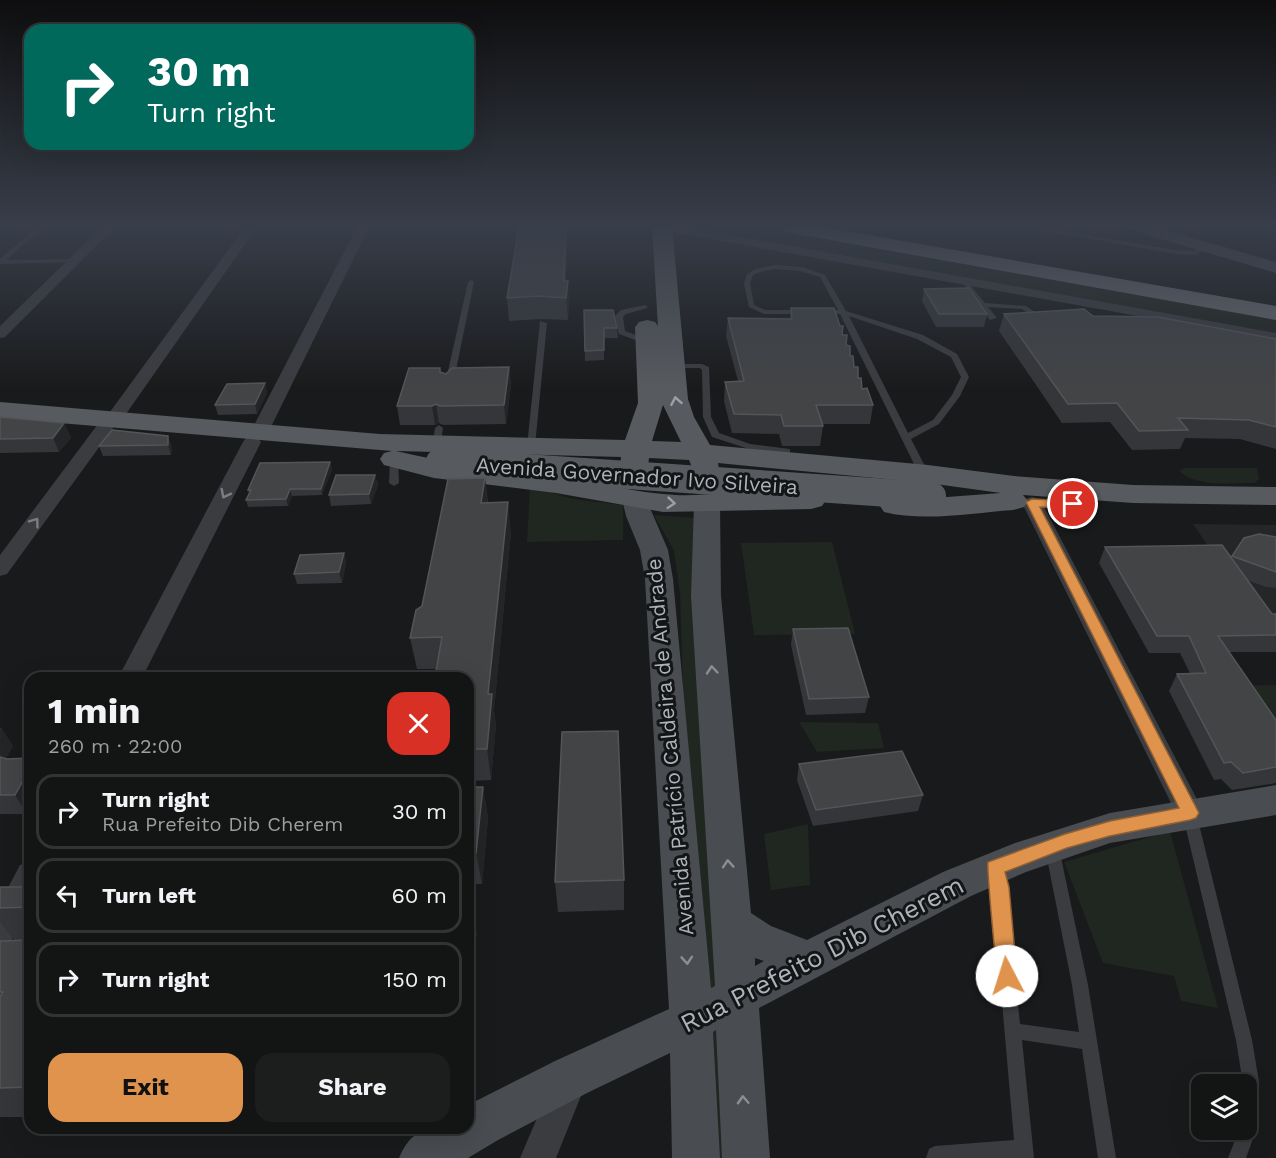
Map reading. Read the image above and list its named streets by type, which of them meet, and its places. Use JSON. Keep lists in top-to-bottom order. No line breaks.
{"streets":{"main road":["Avenida Governador Ivo Silveira","Avenida Patrício Caldeira de Andrade","Rua Prefeito Dib Cherem"]},"crossings":[["Avenida Patrício Caldeira de Andrade","Rua Prefeito Dib Cherem"]],"page":{"turn":["30 m","Turn right"],"heading":["1 min","260 m · 22:00"],"list":[{"name":"Turn right","note":"Rua Prefeito Dib Cherem","value":"30 m"},{"name":"Turn left","value":"60 m"},{"name":"Turn right","value":"150 m"}],"buttons":["Exit","Share"]}}
